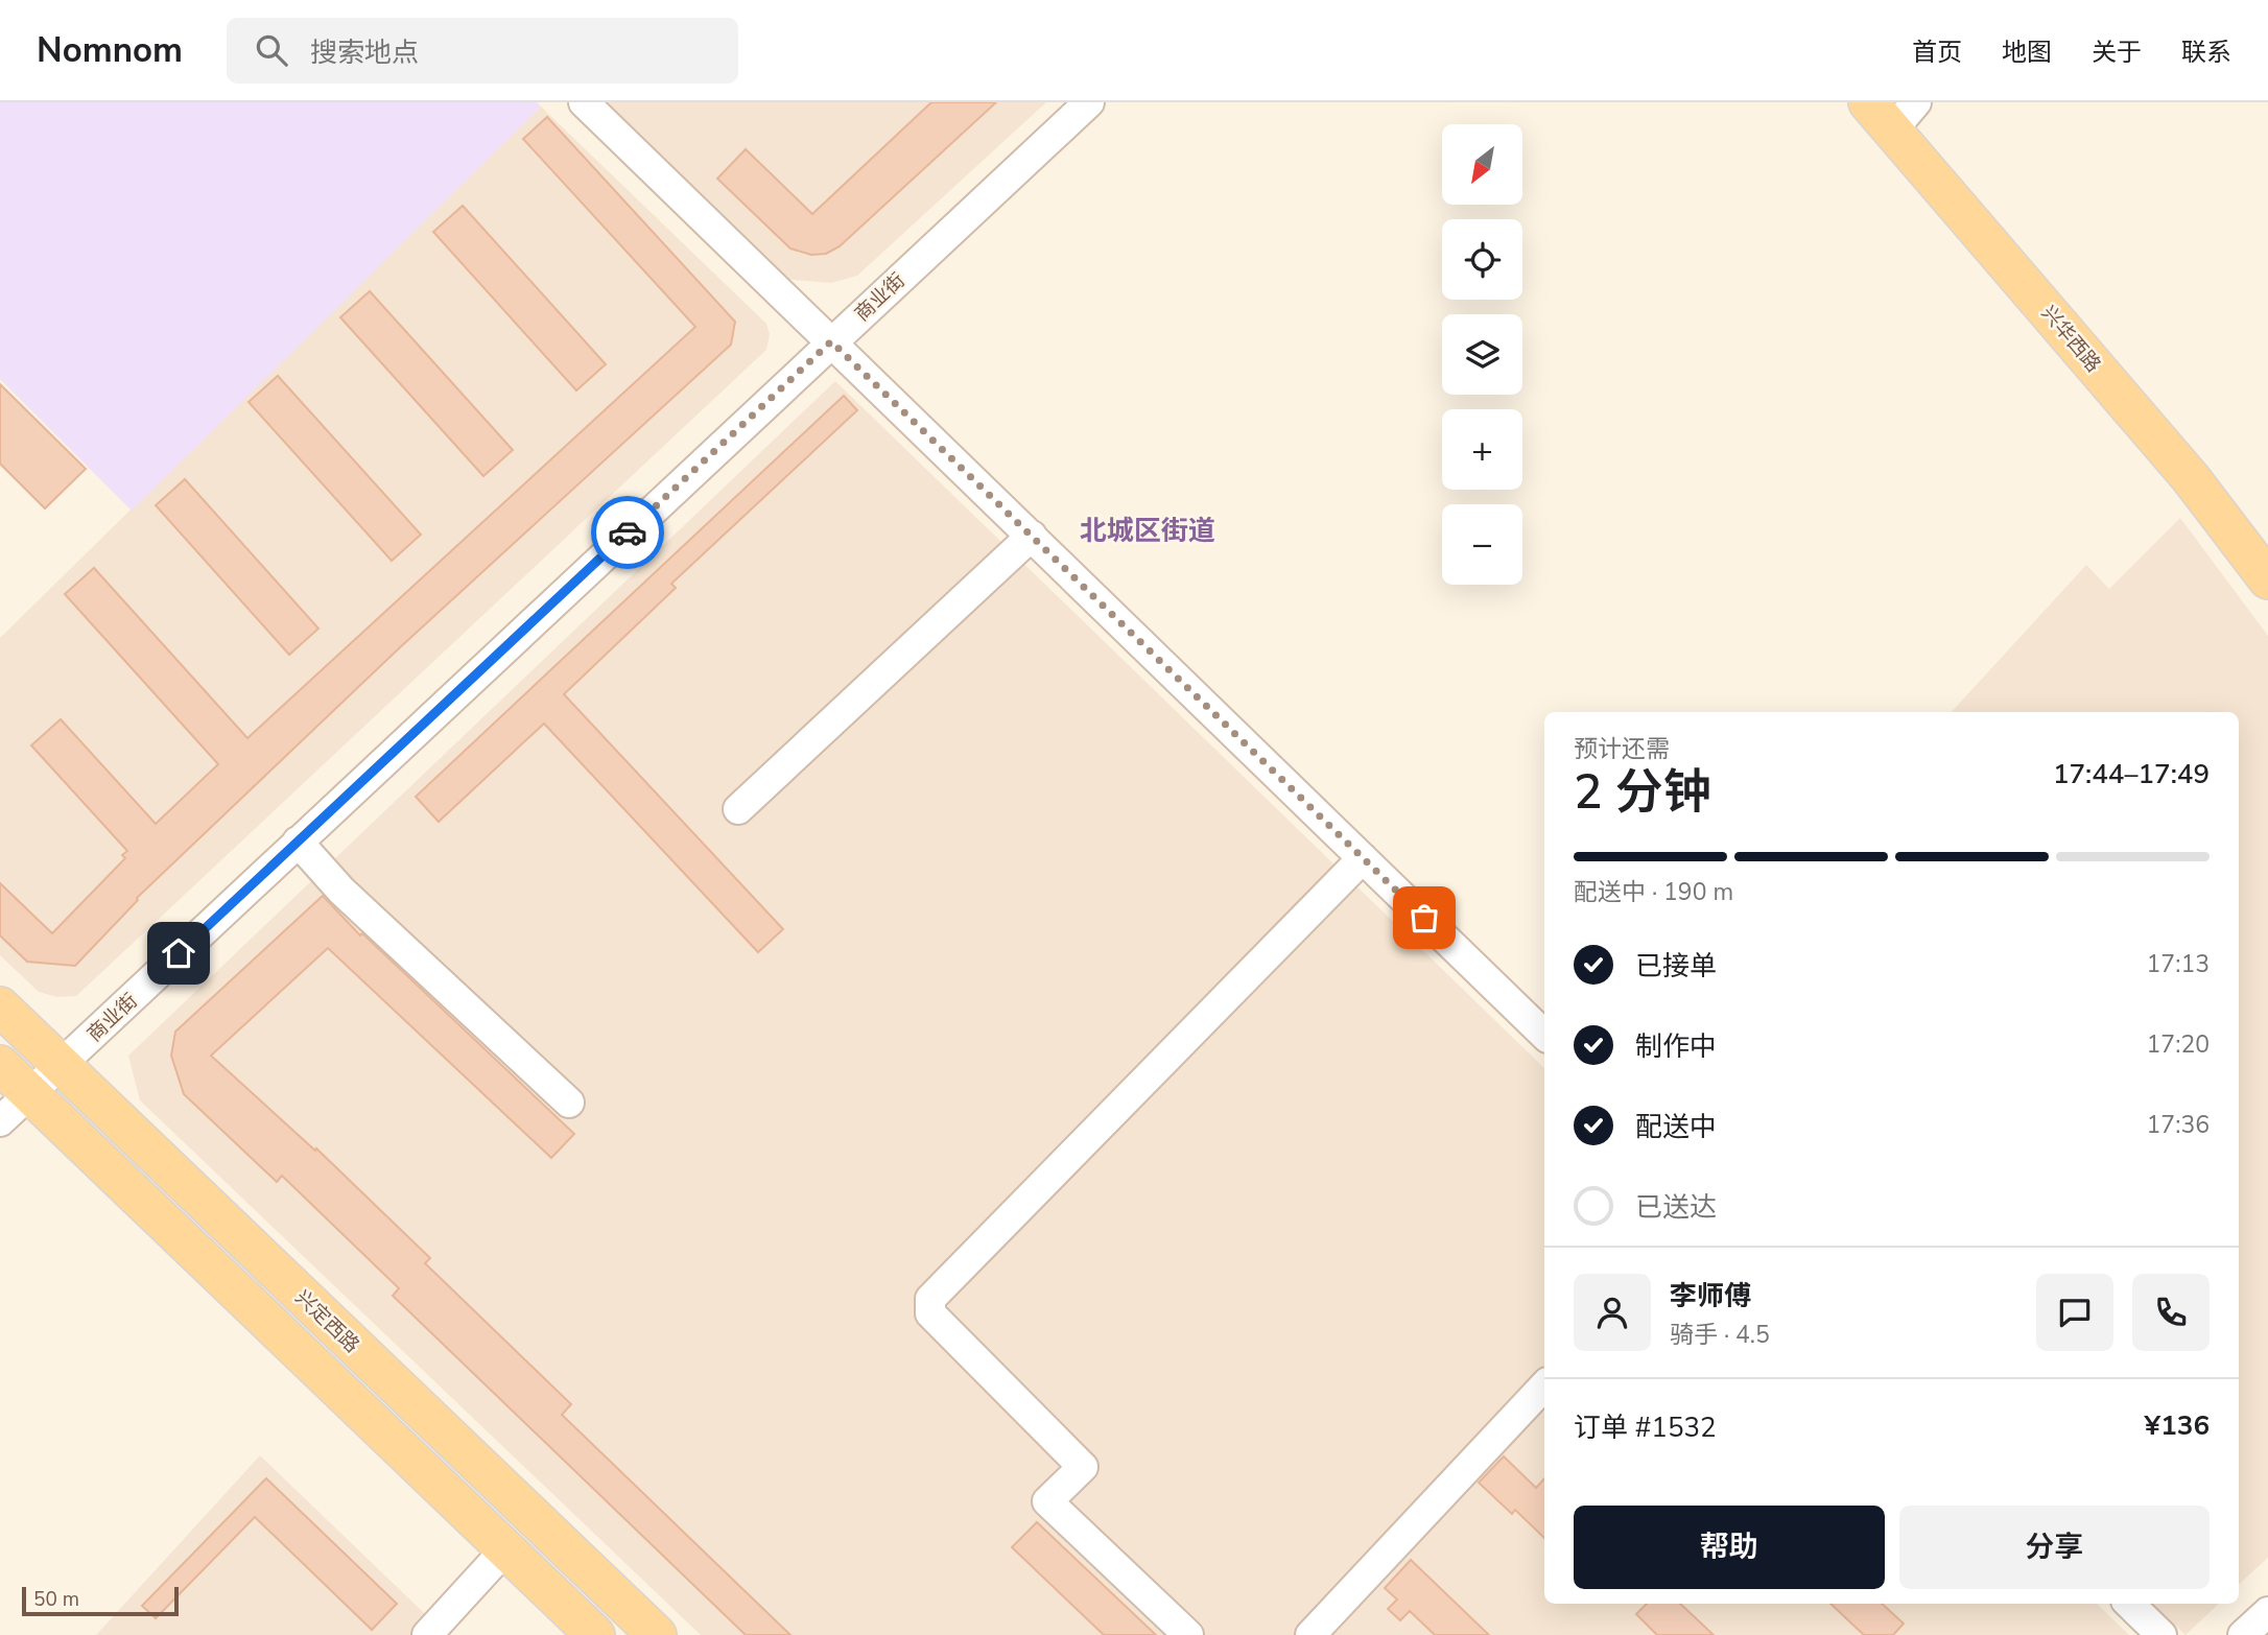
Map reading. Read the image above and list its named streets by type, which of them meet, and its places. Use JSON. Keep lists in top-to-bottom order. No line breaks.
{"streets":{"main road":["兴华西路","兴定西路"],"street":["商业街"]},"crossings":[["商业街","兴定西路"]],"districts":["北城区街道"],"scale_bar":"50 m","north":"bottom left","page":{"header":"Nomnom","search":"搜索地点","nav":["首页","地图","关于","联系"],"map_buttons":["+","−"],"heading":["2 分钟","预计还需","17:44–17:49"],"panel":["李师傅","骑手 · 4.5","订单 #1532","¥136"],"bar":"配送中 · 190 m","list":[["已接单","17:13"],["制作中","17:20"],["配送中","17:36"],"已送达"],"buttons":["帮助","分享"],"scale":"50 m"}}
